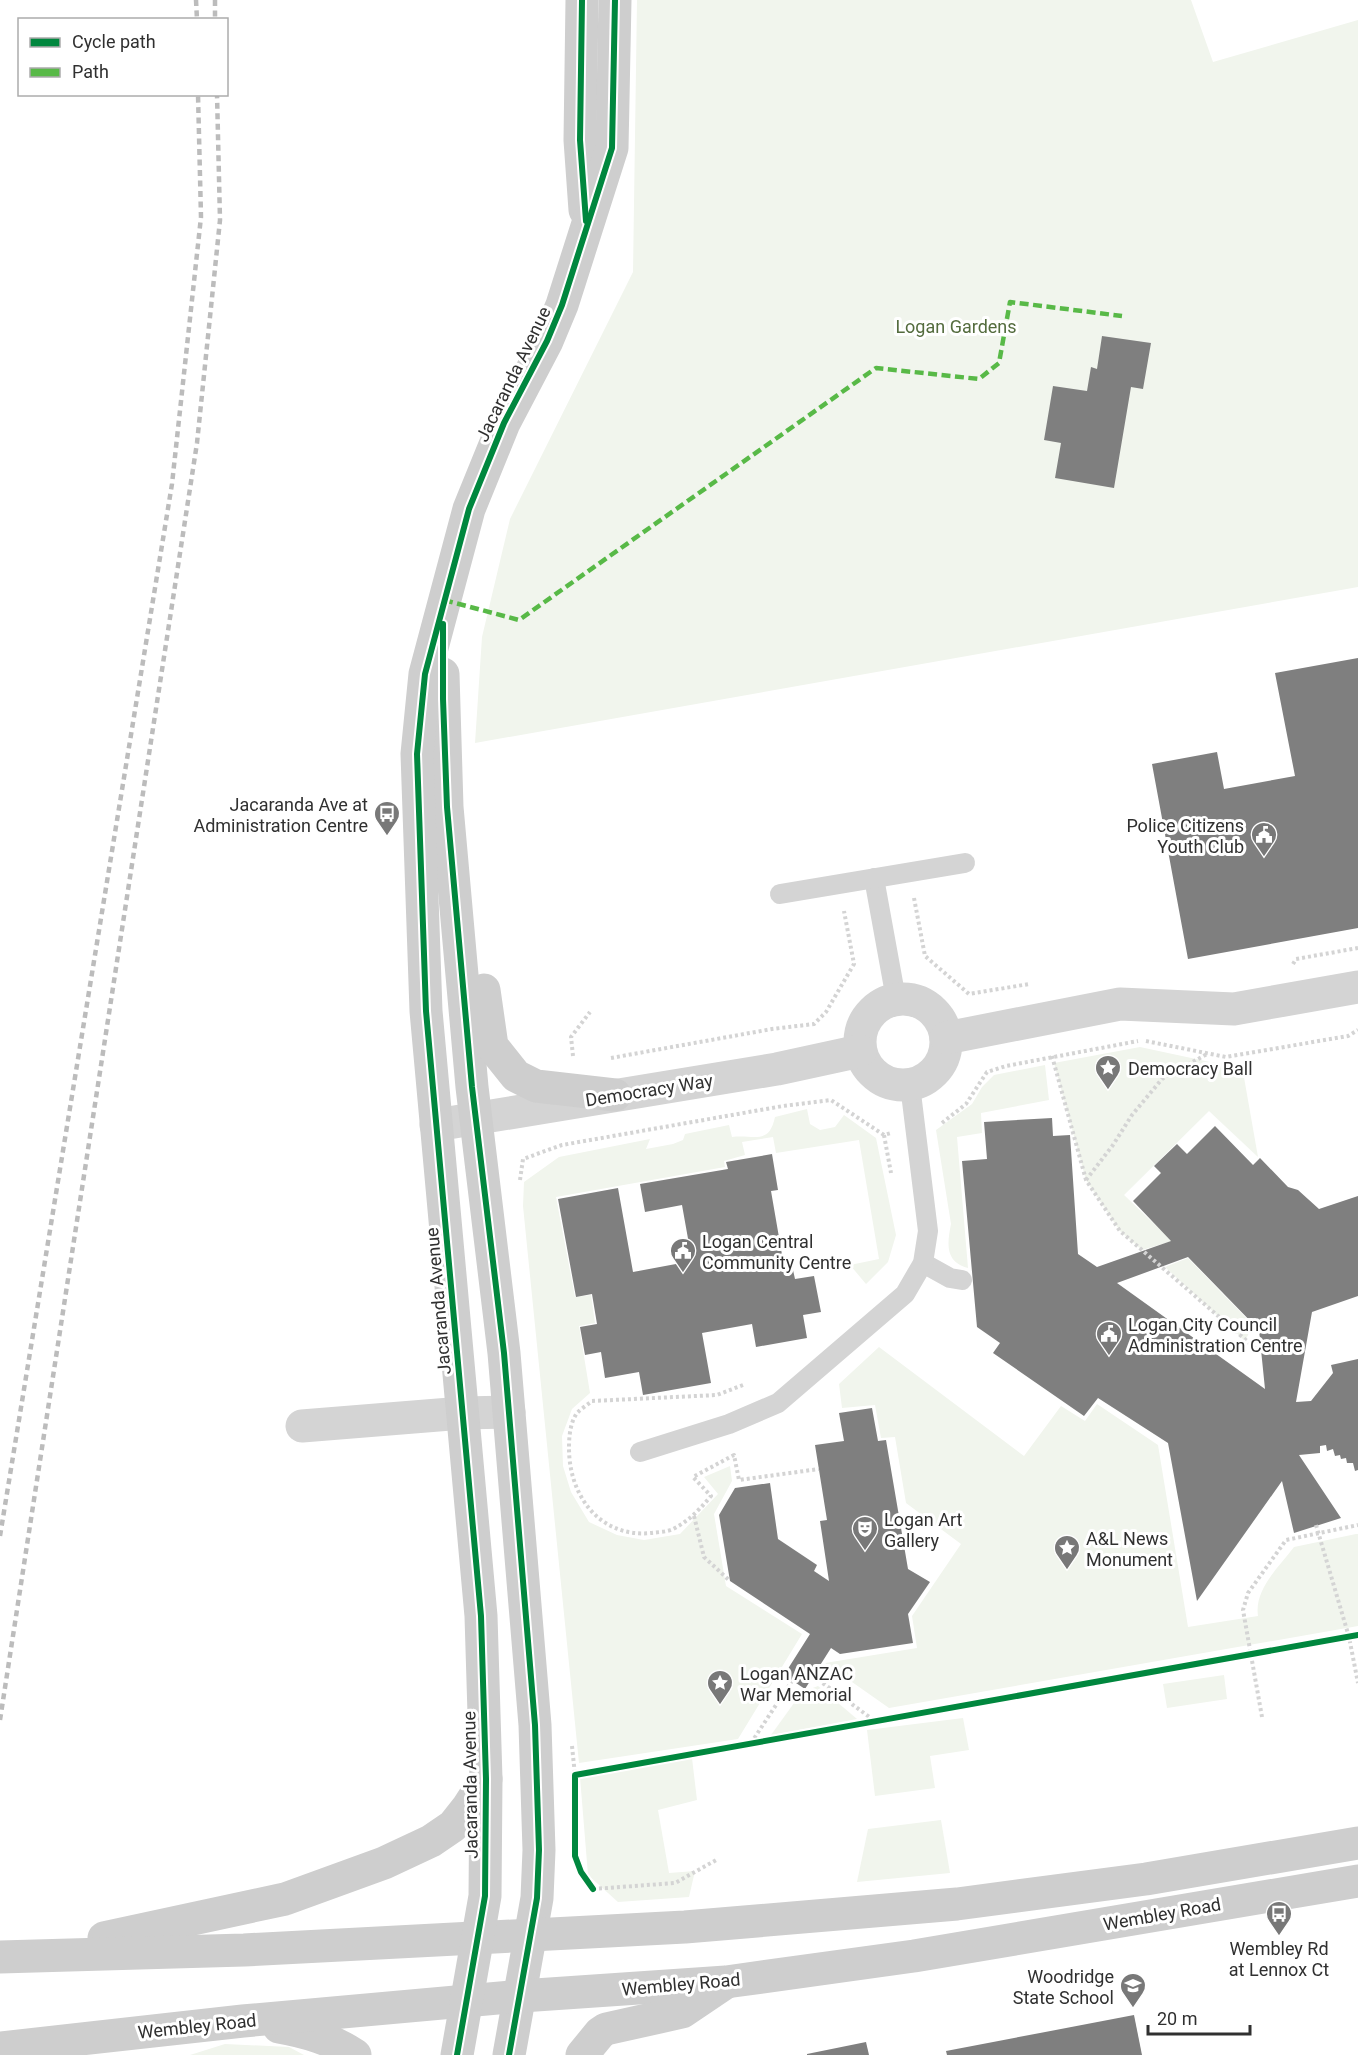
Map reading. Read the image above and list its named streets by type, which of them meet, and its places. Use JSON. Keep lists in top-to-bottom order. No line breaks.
{"streets":{"street":["Jacaranda Avenue","Democracy Way","Wembley Road"]},"crossings":[["Jacaranda Avenue","Democracy Way"],["Jacaranda Avenue","Wembley Road"]],"parks":["Logan Gardens"],"places":{"bus stop":["Jacaranda Ave at Administration Centre","Wembley Rd at Lennox Ct"],"public building":["Police Citizens Youth Club","Logan Central Community Centre","Logan City Council Administration Centre"],"place":["Democracy Ball","A&L News Monument","Logan ANZAC War Memorial"],"theatre":["Logan Art Gallery"],"school or university":["Woodridge State School"]},"legend":["Cycle path","Path"],"scale_bar":"20 m"}
